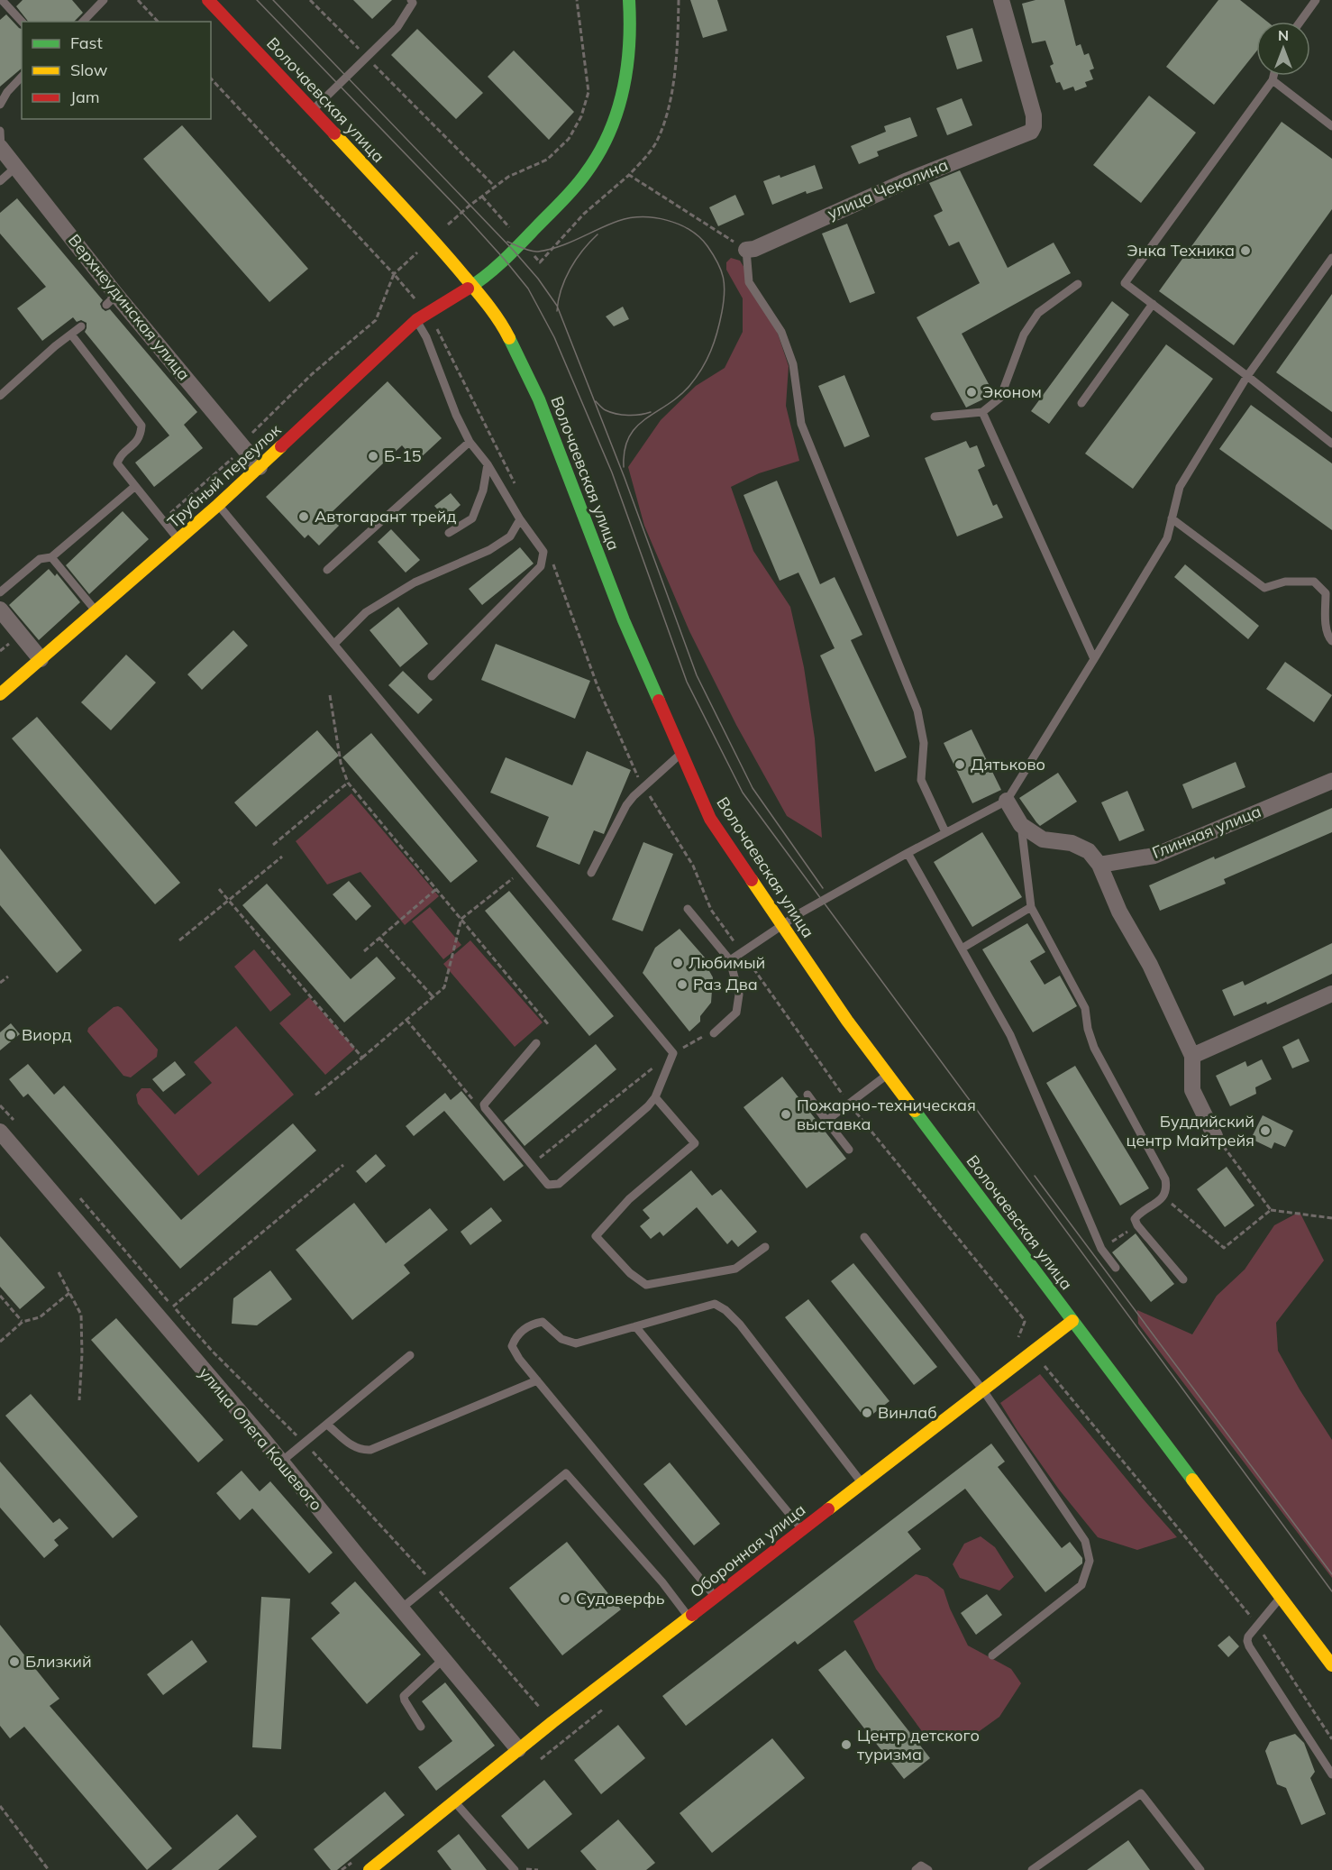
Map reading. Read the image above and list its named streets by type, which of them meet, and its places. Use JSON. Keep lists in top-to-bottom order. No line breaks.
{"streets":{"main road":["Волочаевская улица","Трубный переулок","Оборонная улица"],"street":["улица Чекалина","Верхнеудинская улица","Глинная улица","улица Олега Кошевого"]},"crossings":[["Волочаевская улица","Трубный переулок"],["Волочаевская улица","Оборонная улица"],["Верхнеудинская улица","Трубный переулок"],["улица Олега Кошевого","Оборонная улица"]],"places":["Энка Техника","Эконом","Б-15","Автогарант трейд","Дятьково","Любимый","Раз Два","Виорд","Пожарно-техническая выставка","Буддийский центр Майтрейя","Винлаб","Судоверфь","Близкий","Центр детского туризма"],"legend":["Fast","Slow","Jam"],"north":"top"}
